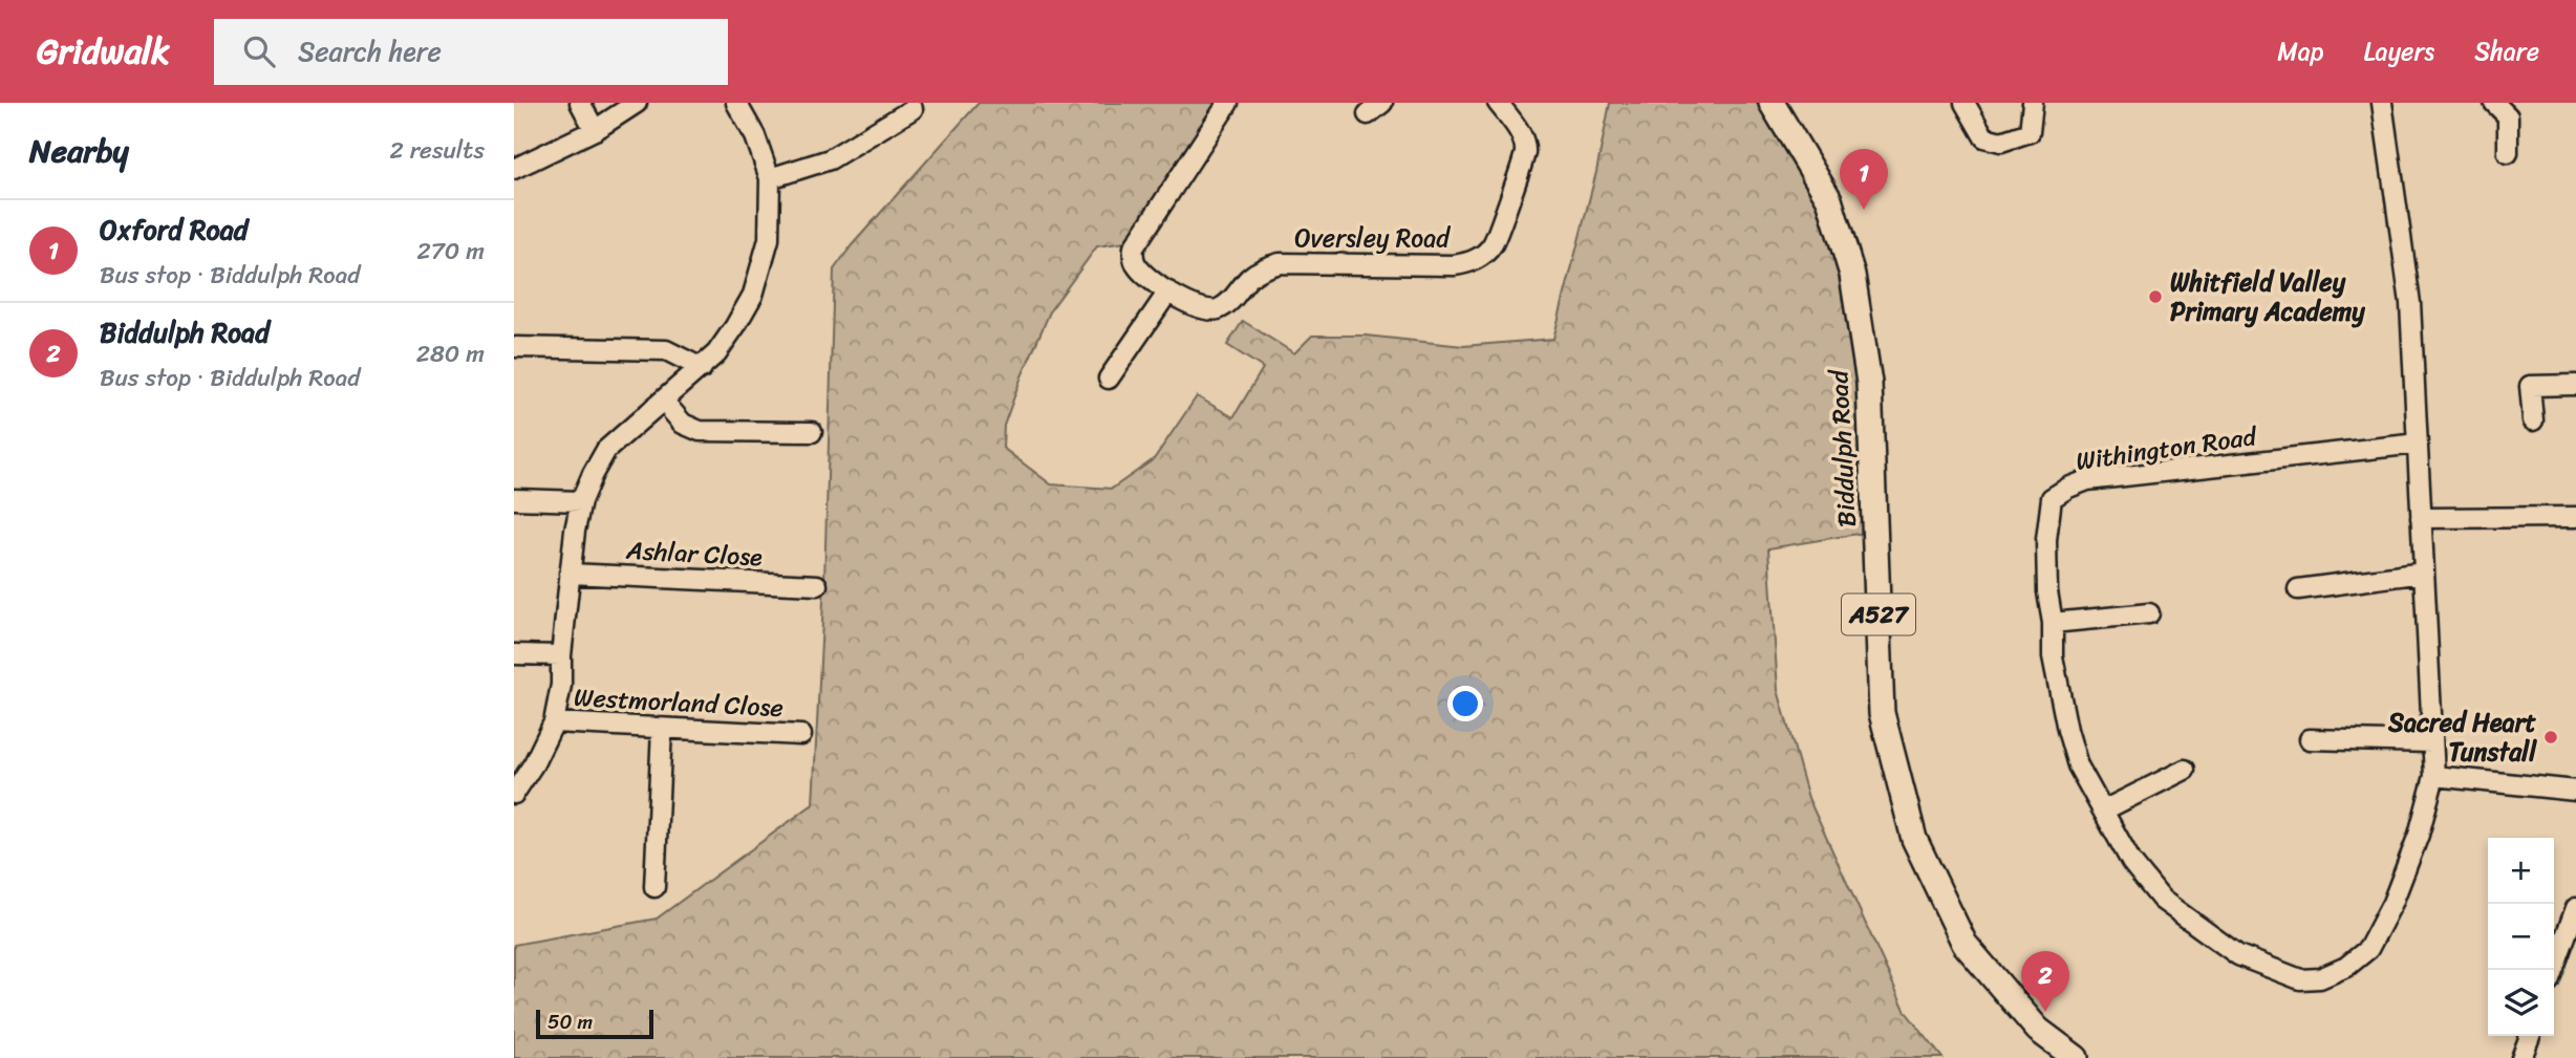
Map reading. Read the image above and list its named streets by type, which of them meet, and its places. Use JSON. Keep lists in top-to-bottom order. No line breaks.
{"streets":{"main road":["Biddulph Road","A527"],"street":["Oversley Road","Withington Road","Ashlar Close","Westmorland Close"]},"places":["Whitfield Valley Primary Academy","Sacred Heart Tunstall"],"scale_bar":"50 m","page":{"header":"Gridwalk","search":"Search here","nav":["Map","Layers","Share"],"heading":["Nearby","2 results"],"pins":["1","2"],"list":[{"mark":"1","name":"Oxford Road","note":"Bus stop · Biddulph Road","value":"270 m"},{"mark":"2","name":"Biddulph Road","note":"Bus stop · Biddulph Road","value":"280 m"}],"map_buttons":["+","−"],"scale":"50 m"}}
